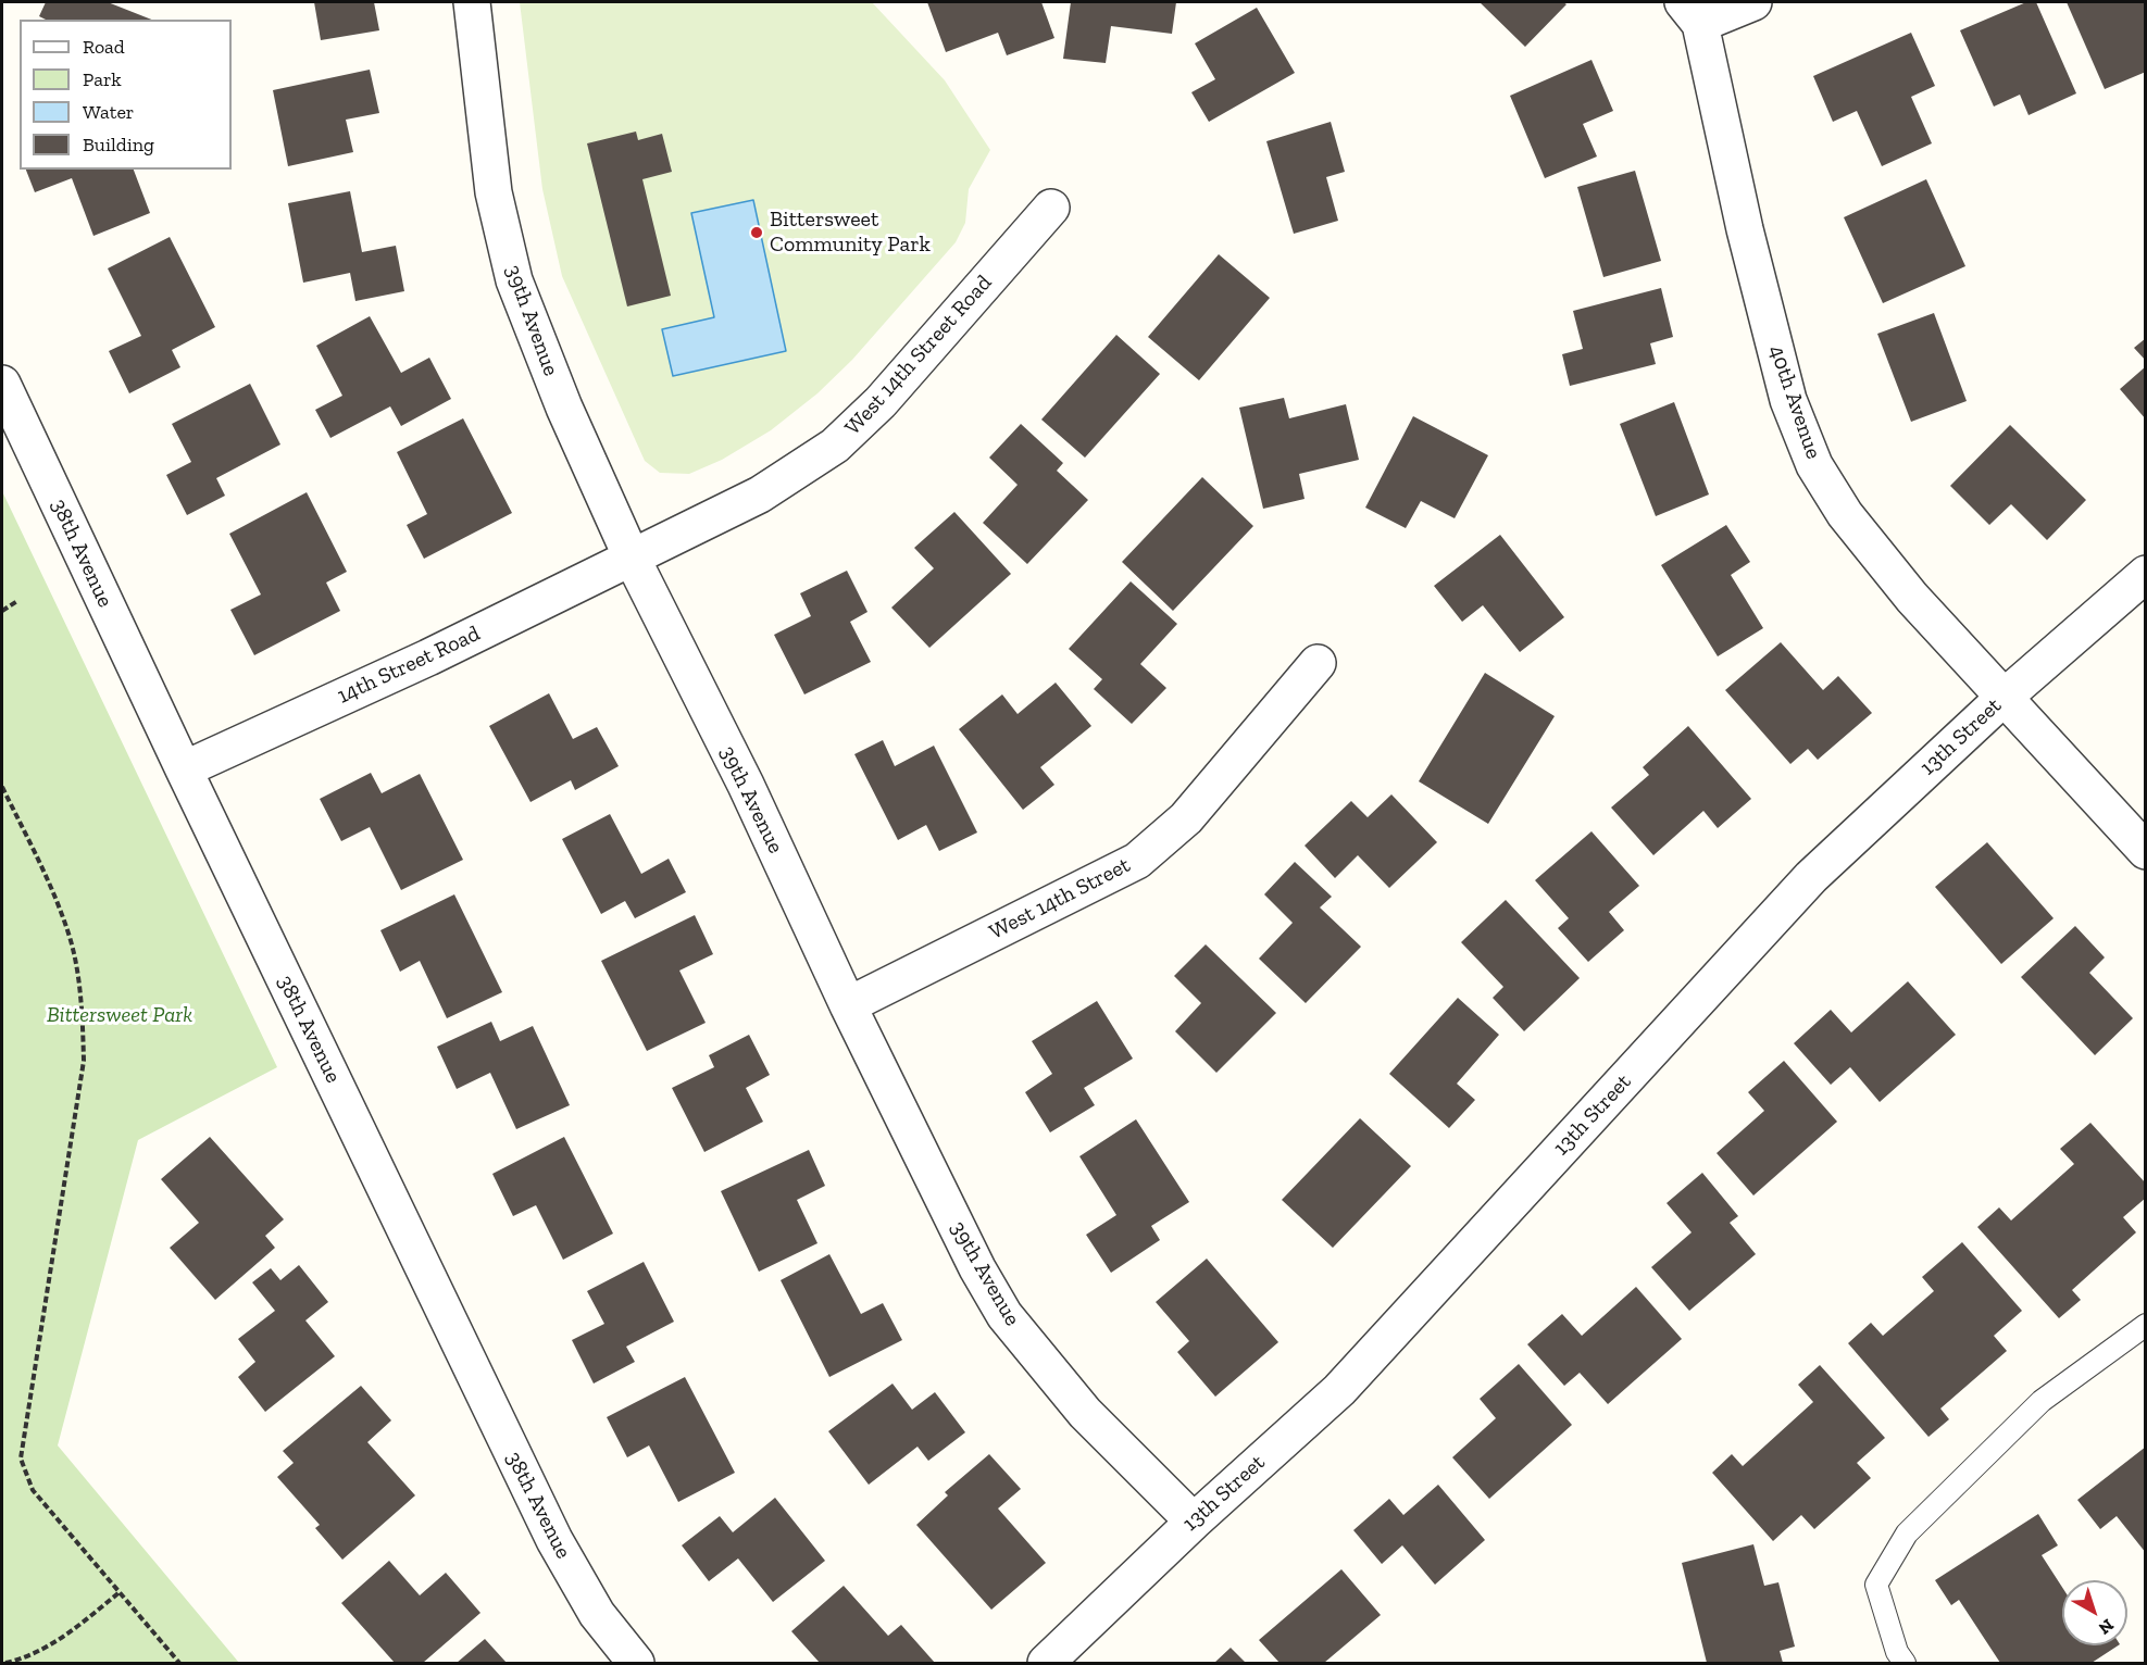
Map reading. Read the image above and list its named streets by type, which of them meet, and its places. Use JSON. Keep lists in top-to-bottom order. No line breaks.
{"streets":{"street":["39th Avenue","West 14th Street Road","40th Avenue","38th Avenue","14th Street Road","13th Street","West 14th Street"]},"crossings":[["39th Avenue","West 14th Street Road"],["39th Avenue","14th Street Road"],["39th Avenue","13th Street"],["39th Avenue","West 14th Street"],["West 14th Street Road","14th Street Road"],["40th Avenue","13th Street"],["38th Avenue","14th Street Road"]],"parks":["Bittersweet Park"],"places":["Bittersweet Community Park"],"legend":["Road","Park","Water","Building"],"north":"bottom right"}
